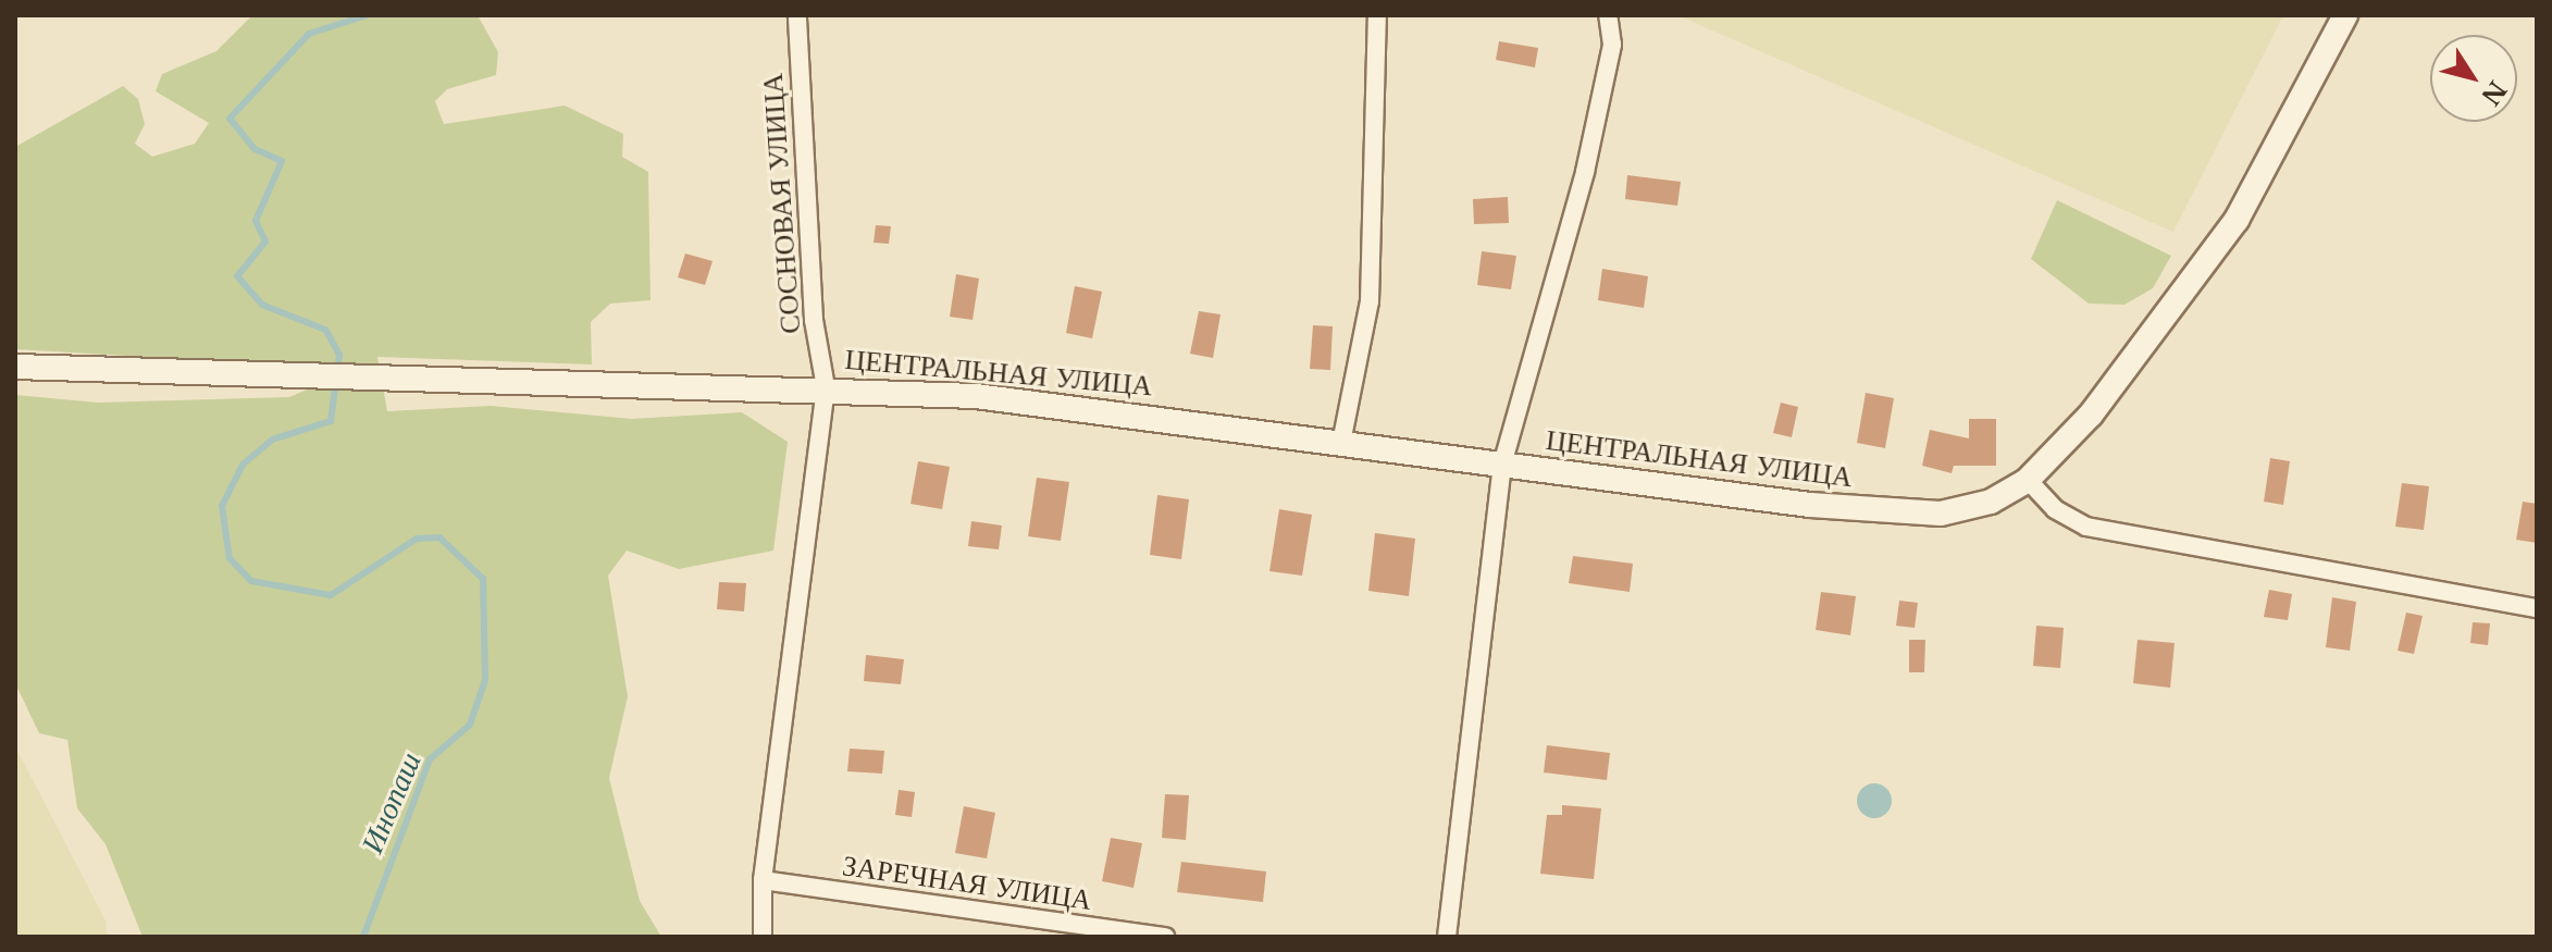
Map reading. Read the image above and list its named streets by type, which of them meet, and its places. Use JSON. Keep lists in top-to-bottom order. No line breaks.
{"streets":{"street":["СОСНОВАЯ УЛИЦА","ЦЕНТРАЛЬНАЯ УЛИЦА","ЗАРЕЧНАЯ УЛИЦА"]},"crossings":[["СОСНОВАЯ УЛИЦА","ЦЕНТРАЛЬНАЯ УЛИЦА"],["СОСНОВАЯ УЛИЦА","ЗАРЕЧНАЯ УЛИЦА"]],"water":["Инопаш"],"north":"bottom right"}
